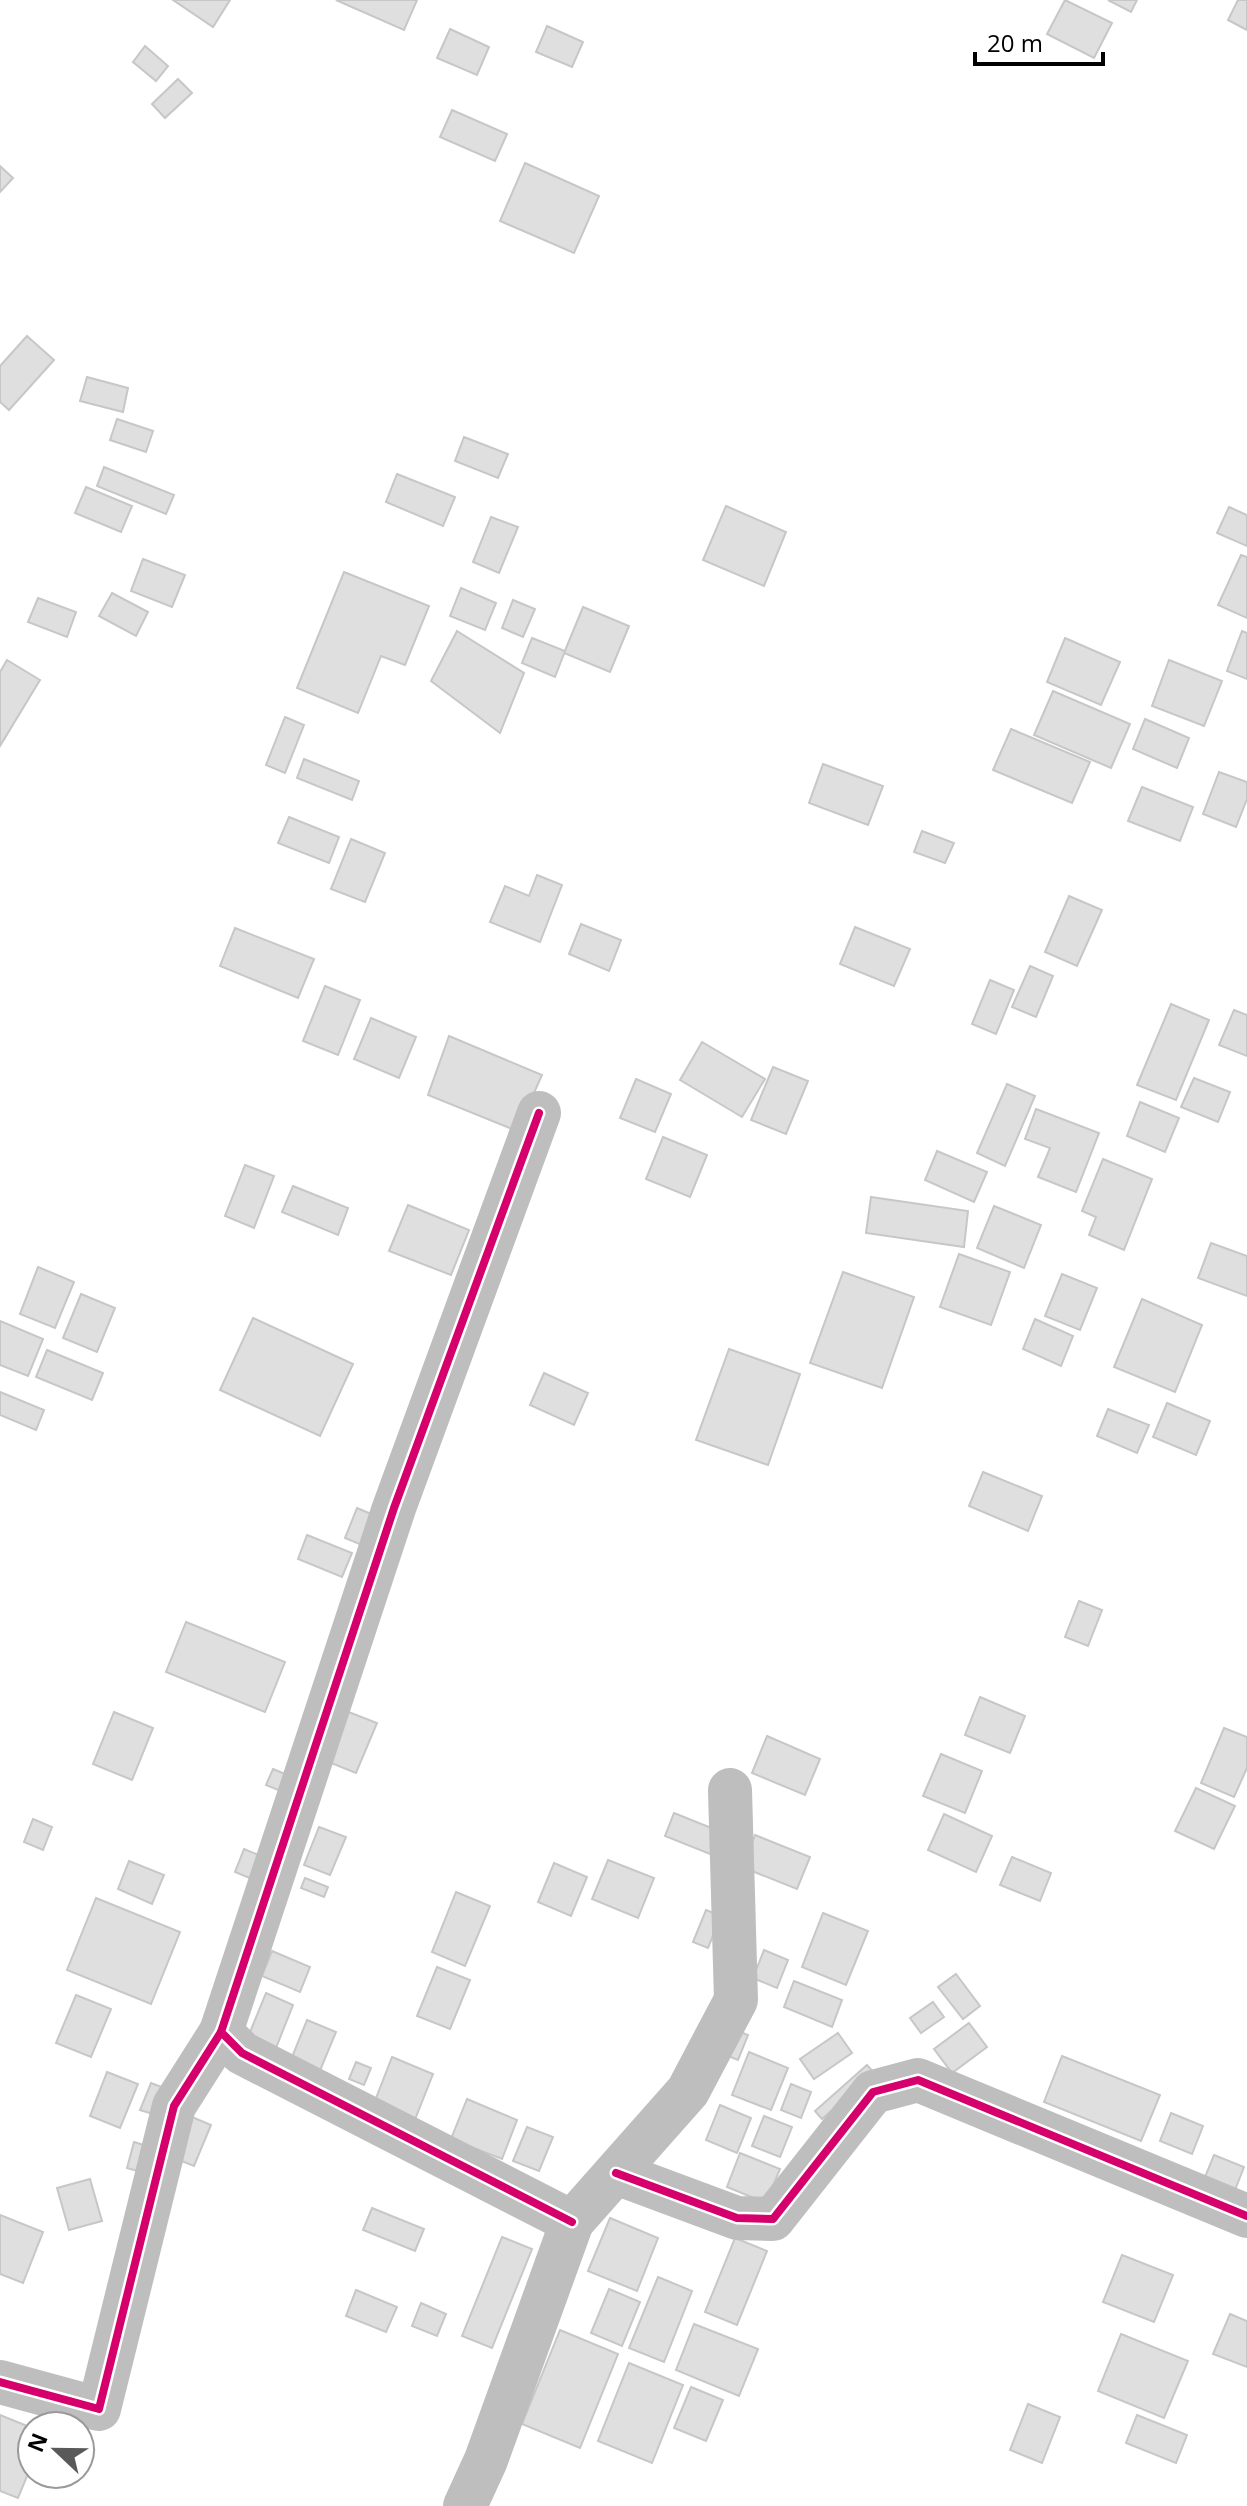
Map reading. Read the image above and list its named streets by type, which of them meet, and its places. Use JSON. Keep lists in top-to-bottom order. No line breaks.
{"scale_bar":"20 m","north":"left"}
